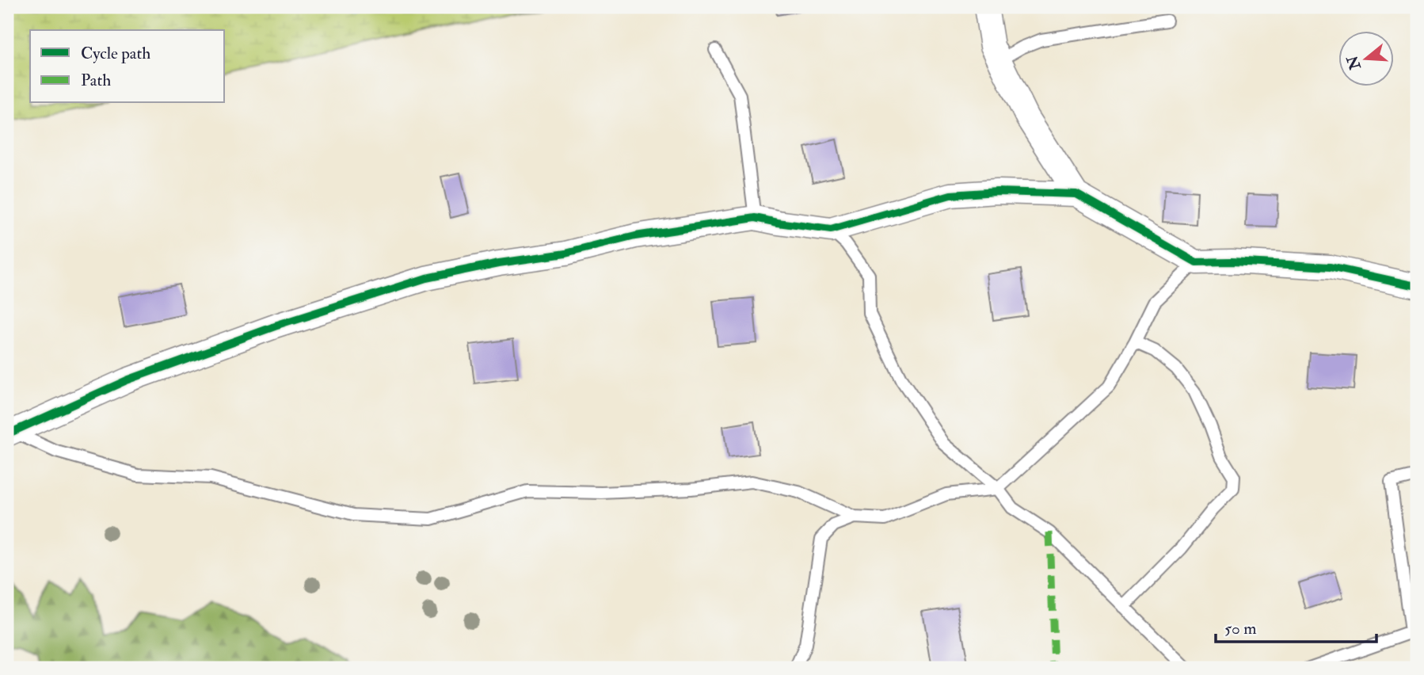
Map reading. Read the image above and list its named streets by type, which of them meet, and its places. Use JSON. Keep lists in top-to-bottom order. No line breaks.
{"legend":["Cycle path","Path"],"scale_bar":"50 m","north":"left"}
